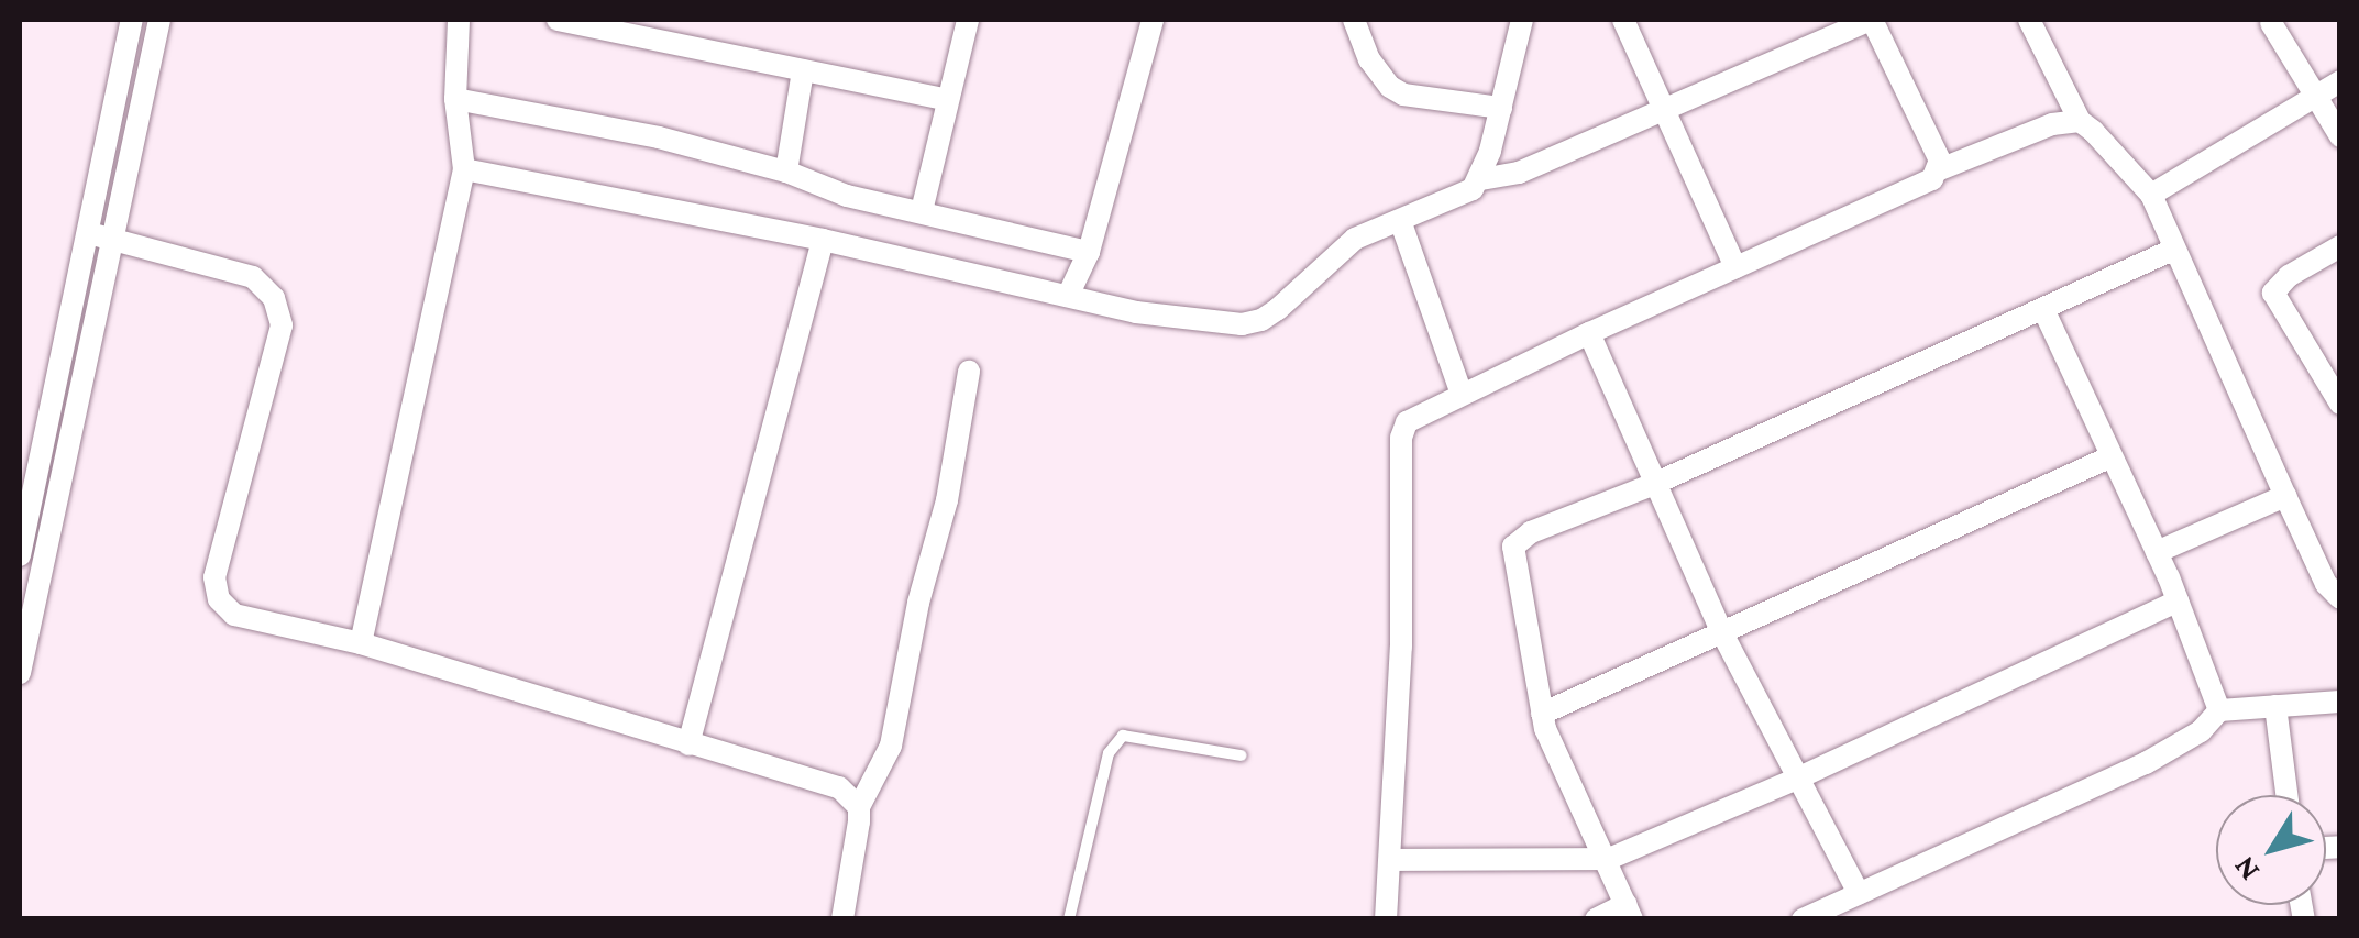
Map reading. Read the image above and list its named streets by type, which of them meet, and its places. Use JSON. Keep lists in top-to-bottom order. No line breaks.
{"north":"bottom left"}
